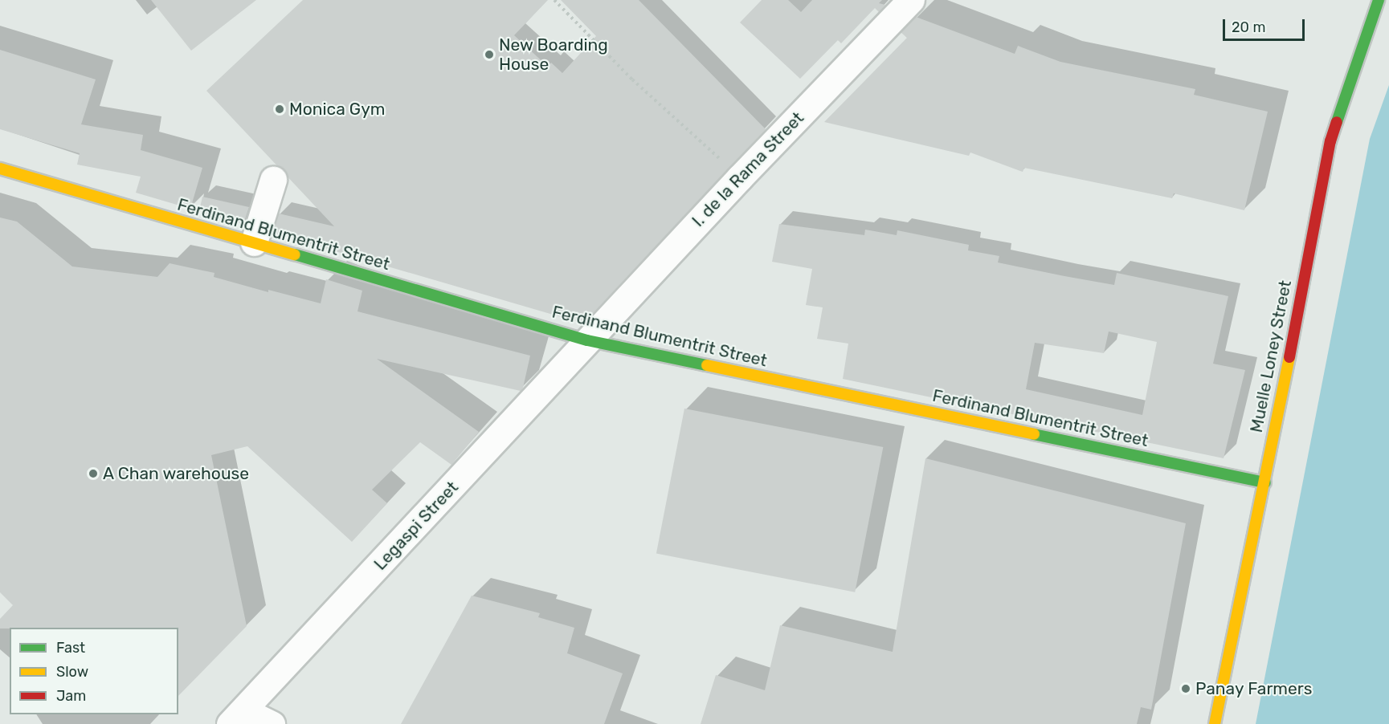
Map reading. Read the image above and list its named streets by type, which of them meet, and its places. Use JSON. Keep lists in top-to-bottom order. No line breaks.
{"streets":{"street":["I. de la Rama Street","Ferdinand Blumentrit Street","Muelle Loney Street","Legaspi Street"]},"crossings":[["I. de la Rama Street","Ferdinand Blumentrit Street"],["I. de la Rama Street","Legaspi Street"],["Ferdinand Blumentrit Street","Muelle Loney Street"],["Ferdinand Blumentrit Street","Legaspi Street"]],"places":["New Boarding House","Monica Gym","A Chan warehouse","Panay Farmers"],"legend":["Fast","Slow","Jam"],"scale_bar":"20 m"}
